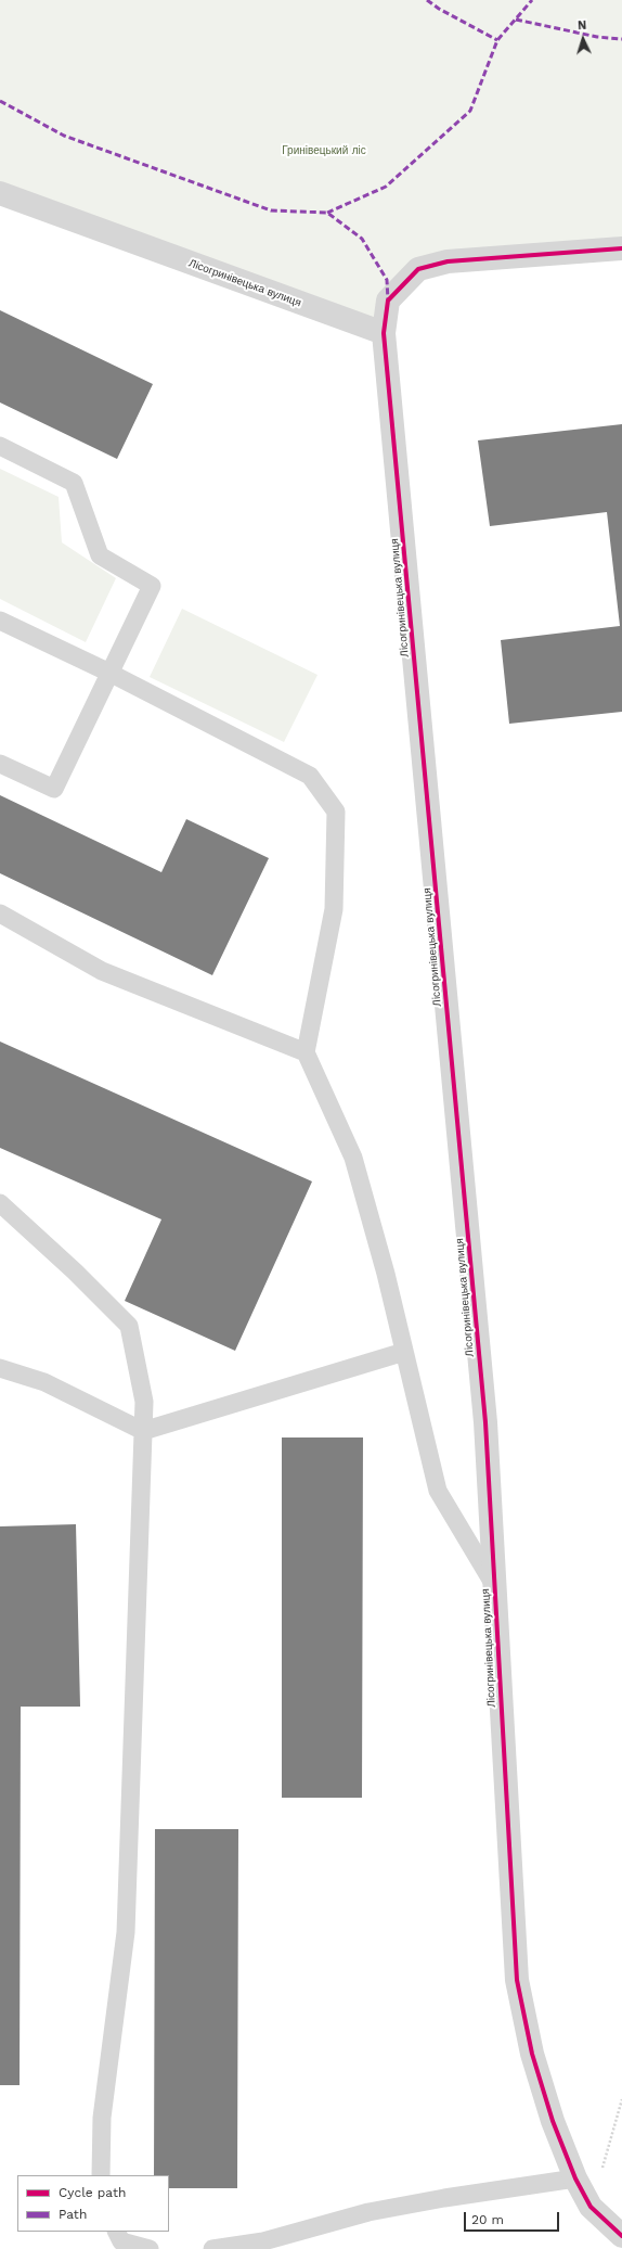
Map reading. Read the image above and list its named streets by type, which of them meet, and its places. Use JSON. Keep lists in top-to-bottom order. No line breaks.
{"streets":{"street":["Лісогринівецька вулиця"]},"parks":["Гринівецький ліс"],"legend":["Cycle path","Path"],"scale_bar":"20 m","north":"top"}
